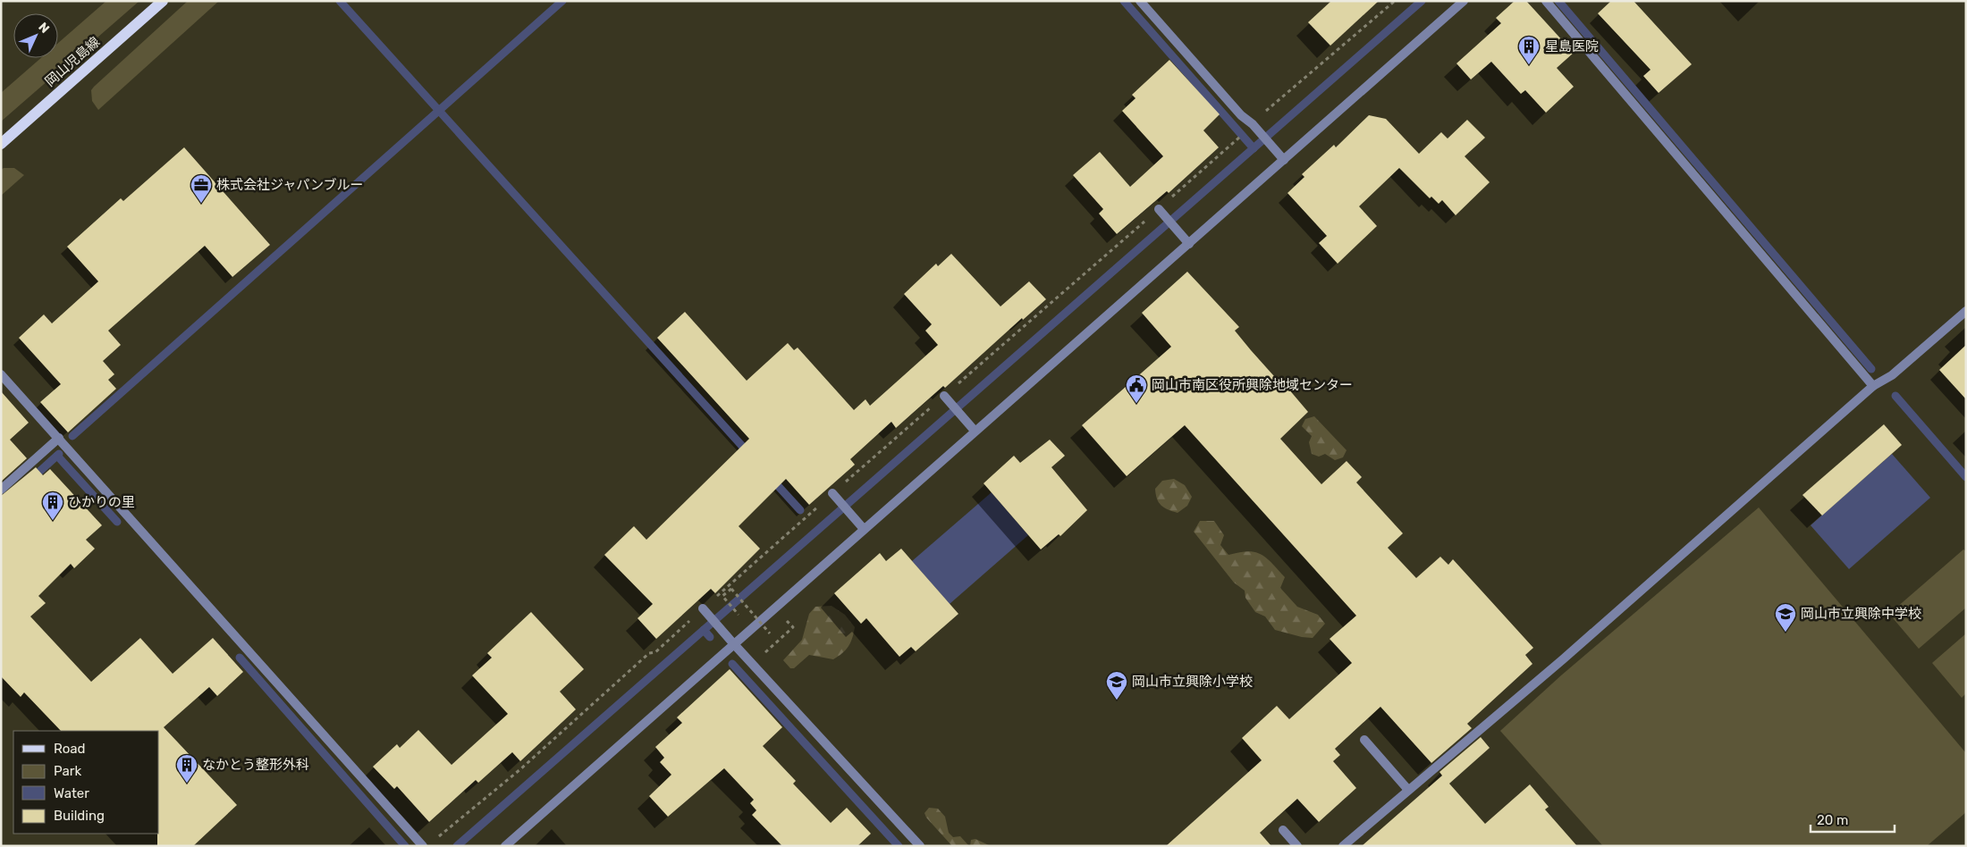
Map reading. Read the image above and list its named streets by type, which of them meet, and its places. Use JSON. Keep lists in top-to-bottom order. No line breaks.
{"streets":{"main road":["岡山児島線"]},"places":{"building":["星島医院","ひかりの里","なかとう整形外科"],"office":["株式会社ジャパンブルー"],"public building":["岡山市南区役所興除地域センター"],"school or university":["岡山市立興除中学校","岡山市立興除小学校"]},"legend":["Road","Park","Water","Building"],"scale_bar":"20 m","north":"top right"}
